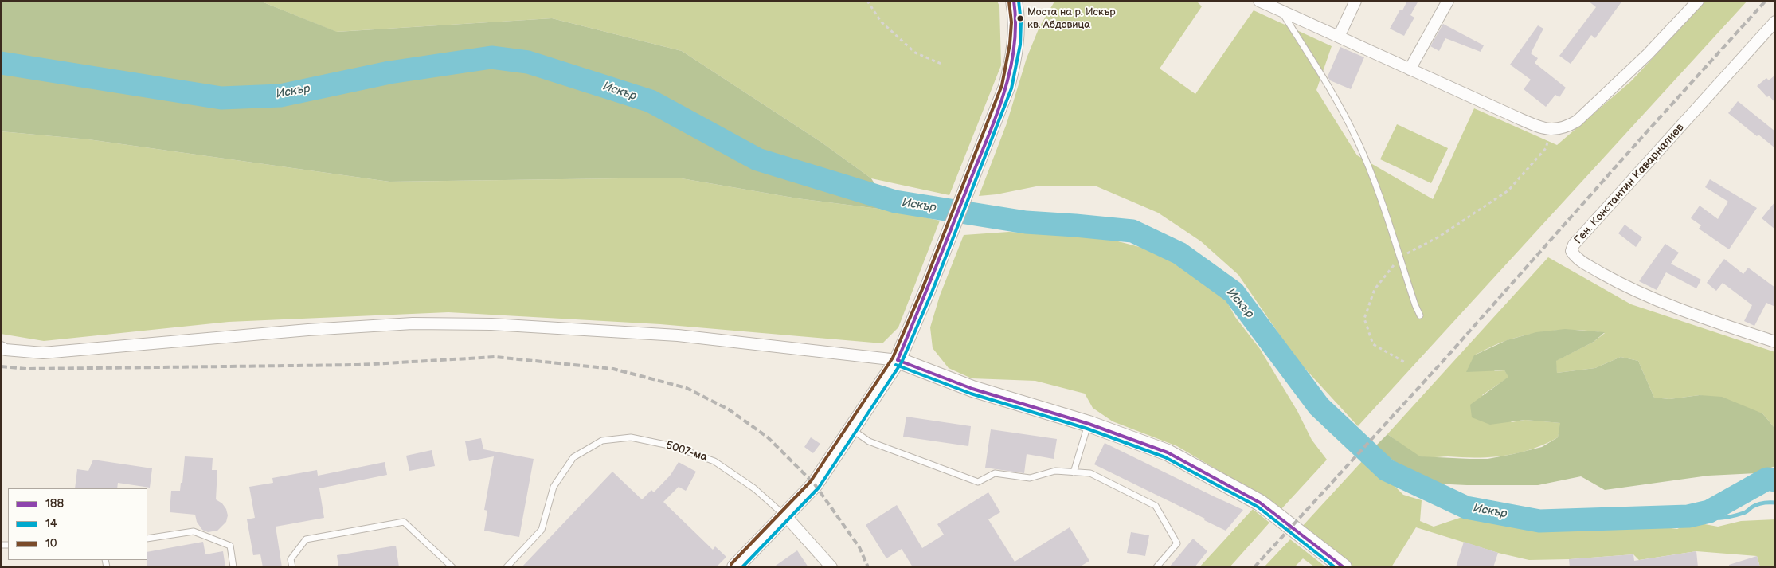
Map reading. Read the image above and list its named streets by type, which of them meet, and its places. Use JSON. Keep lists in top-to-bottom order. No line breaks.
{"streets":{"street":["Ген. Константин Каварналиев"],"lane":["5007-ма"]},"water":["Искър"],"places":["Моста на р. Искър кв. Абдовица"],"lines":["transit line 188","transit line 14","transit line 10"],"legend":["188","14","10"]}
